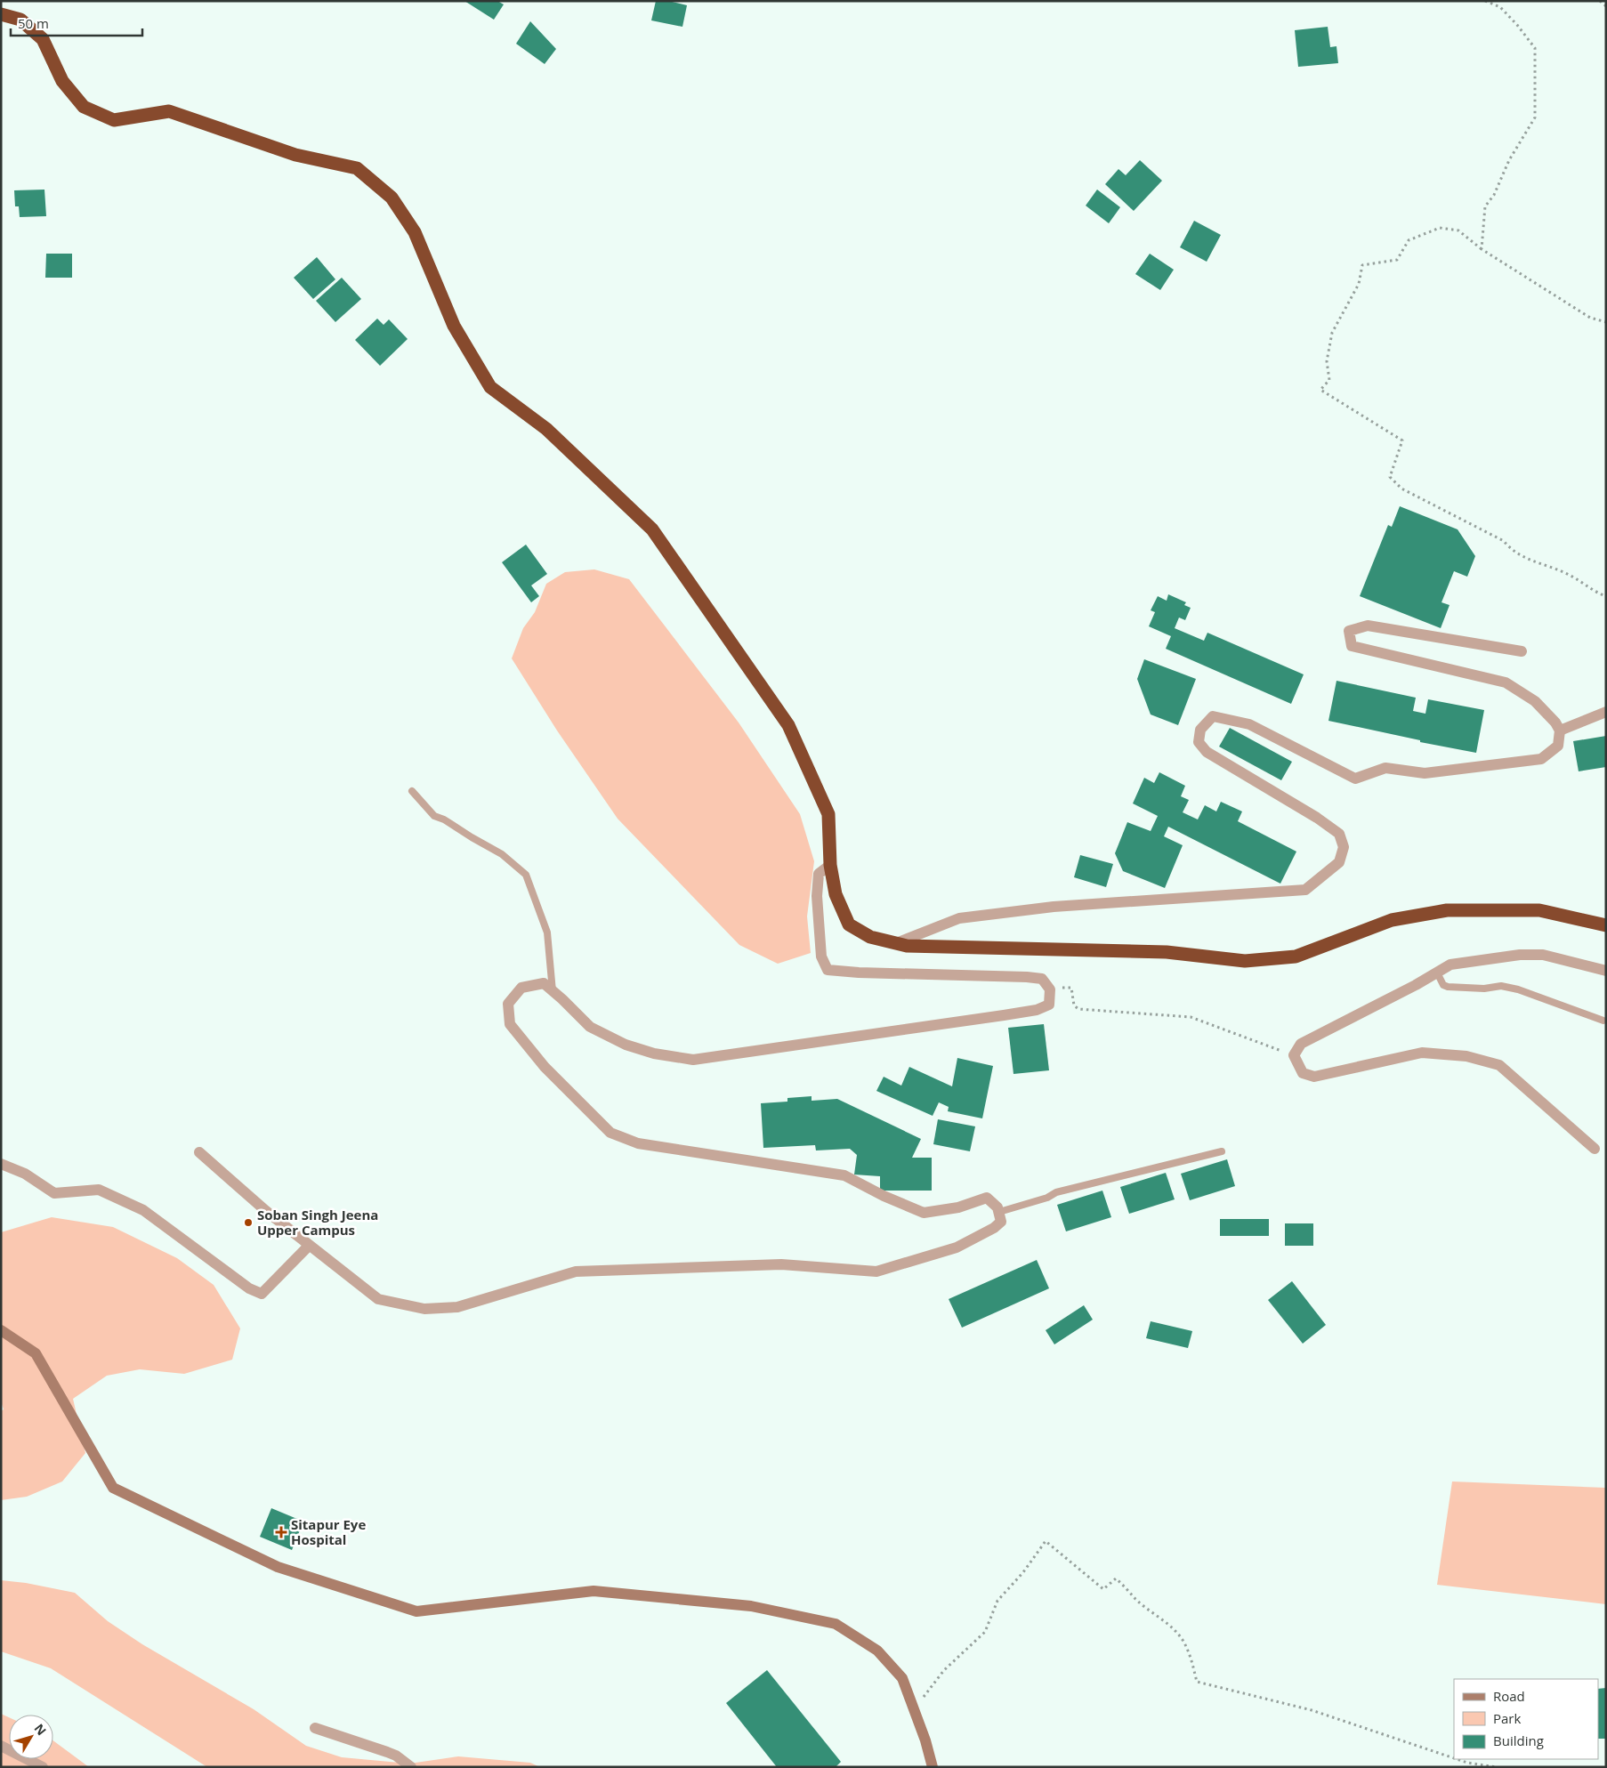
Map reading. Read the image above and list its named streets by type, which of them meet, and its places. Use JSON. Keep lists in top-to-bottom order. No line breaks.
{"places":{"other":["Soban Singh Jeena Upper Campus"],"health":["Sitapur Eye Hospital"]},"legend":["Road","Park","Building"],"scale_bar":"50 m","north":"top right"}
